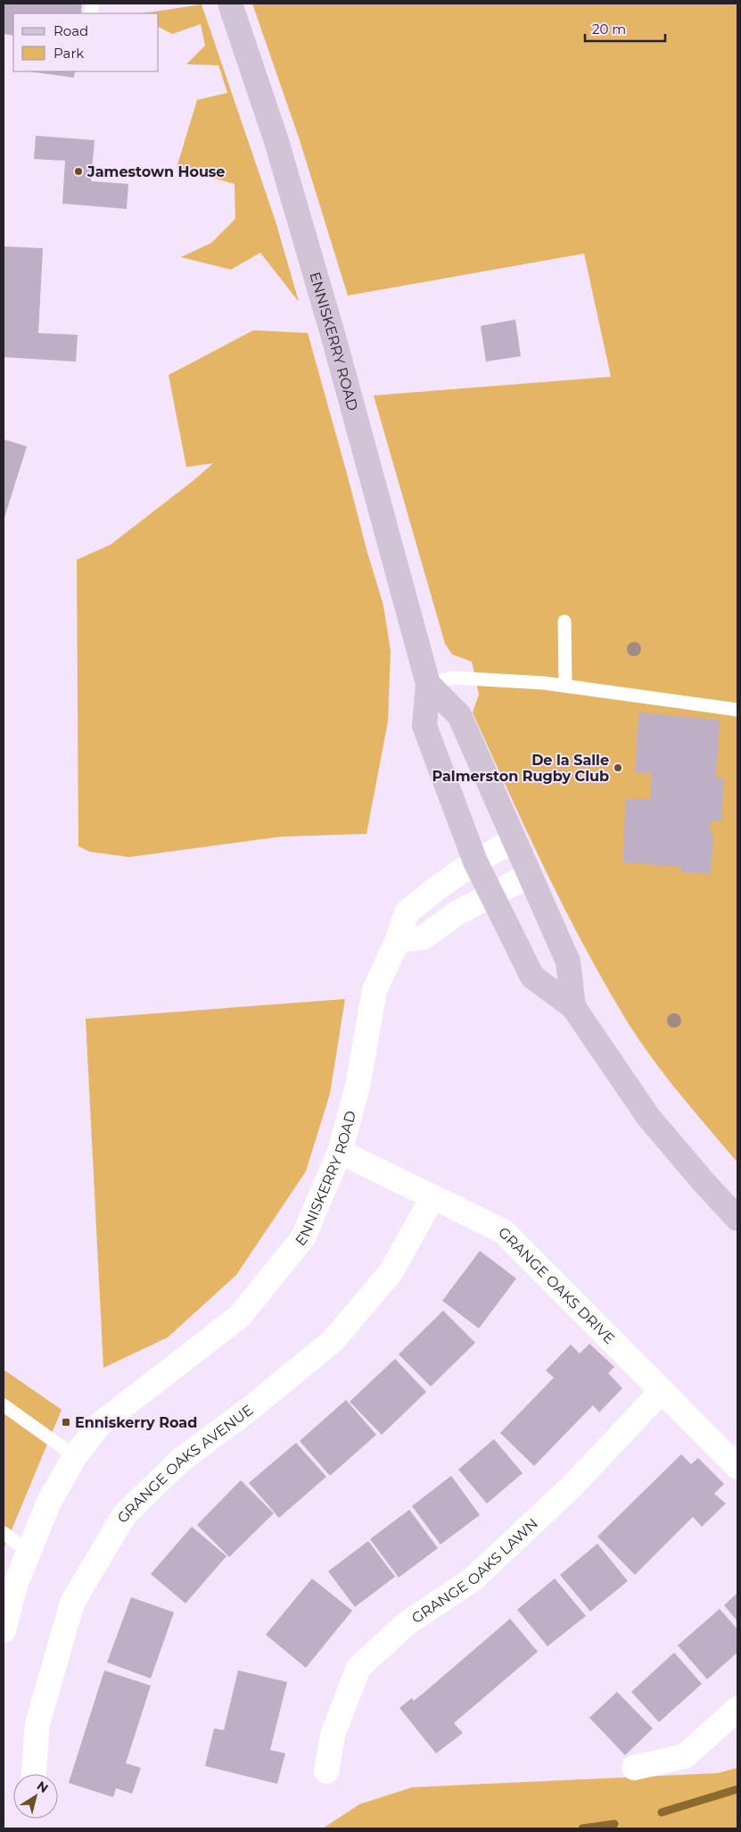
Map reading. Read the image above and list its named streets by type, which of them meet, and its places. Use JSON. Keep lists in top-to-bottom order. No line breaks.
{"streets":{"main road":["ENNISKERRY ROAD"],"street":["GRANGE OAKS DRIVE","GRANGE OAKS AVENUE","GRANGE OAKS LAWN"]},"crossings":[["ENNISKERRY ROAD","GRANGE OAKS DRIVE"],["GRANGE OAKS DRIVE","GRANGE OAKS AVENUE"],["GRANGE OAKS DRIVE","GRANGE OAKS LAWN"]],"places":{"other":["Jamestown House","De la Salle Palmerston Rugby Club"],"transit":["Enniskerry Road"]},"legend":["Road","Park"],"scale_bar":"20 m","north":"top right"}
